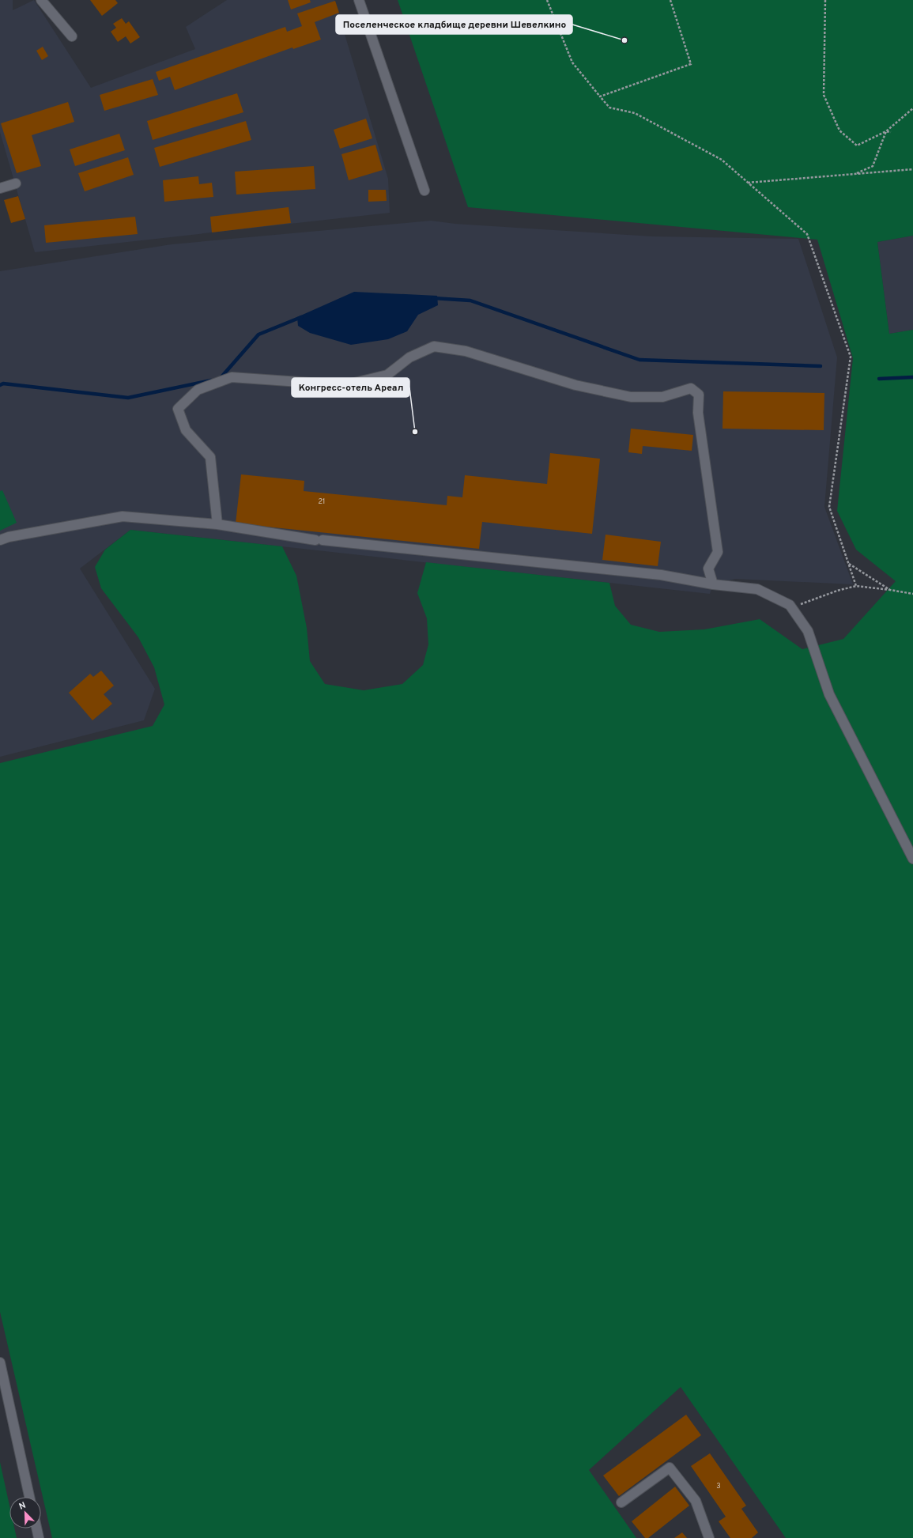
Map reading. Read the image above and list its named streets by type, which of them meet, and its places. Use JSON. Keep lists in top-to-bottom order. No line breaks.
{"places":["Поселенческое кладбище деревни Шевелкино","Конгресс-отель Ареал"],"house_numbers":["21","3"],"north":"top left"}
